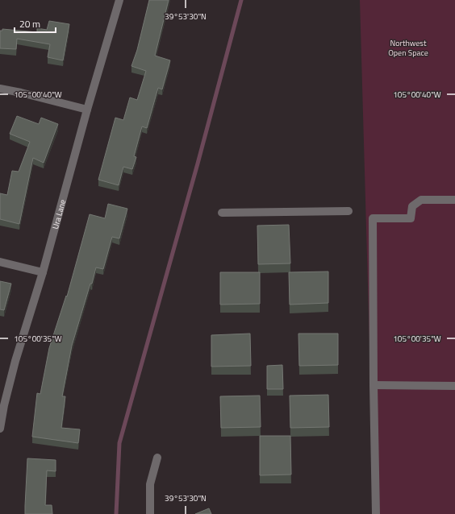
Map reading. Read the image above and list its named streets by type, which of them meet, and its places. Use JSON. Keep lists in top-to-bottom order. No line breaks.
{"streets":{"street":["Ura Lane"]},"parks":["Northwest Open Space"],"scale_bar":"20 m","coordinates":["39°53'30\"N","105°00'40\"W","105°00'35\"W"]}
